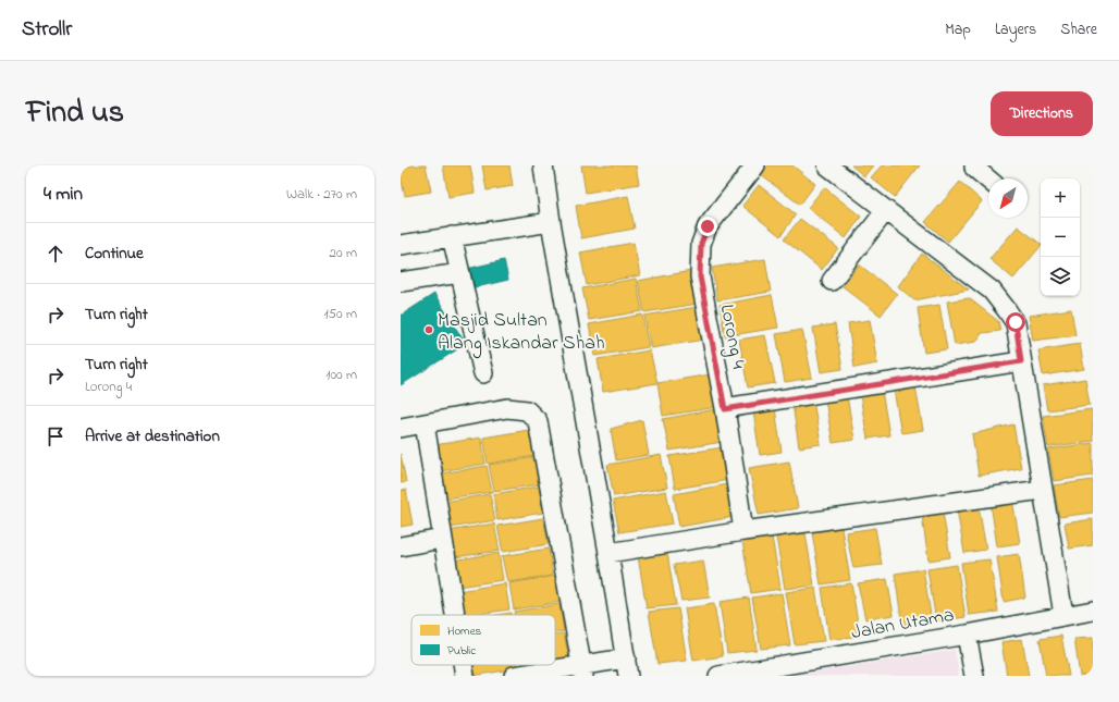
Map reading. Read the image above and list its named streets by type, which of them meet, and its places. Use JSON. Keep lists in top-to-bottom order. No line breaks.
{"streets":{"street":["Lorong 4","Jalan Utama"]},"places":["Masjid Sultan Alang Iskandar Shah"],"legend":["Homes","Public"],"north":"bottom left","page":{"header":"Strollr","nav":["Map","Layers","Share"],"title":"Find us","buttons":"Directions","heading":["4 min","Walk · 270 m"],"map_buttons":["+","−"],"list":[["Continue","20 m"],["Turn right","150 m"],["Turn right","Lorong 4","100 m"],"Arrive at destination"]}}
